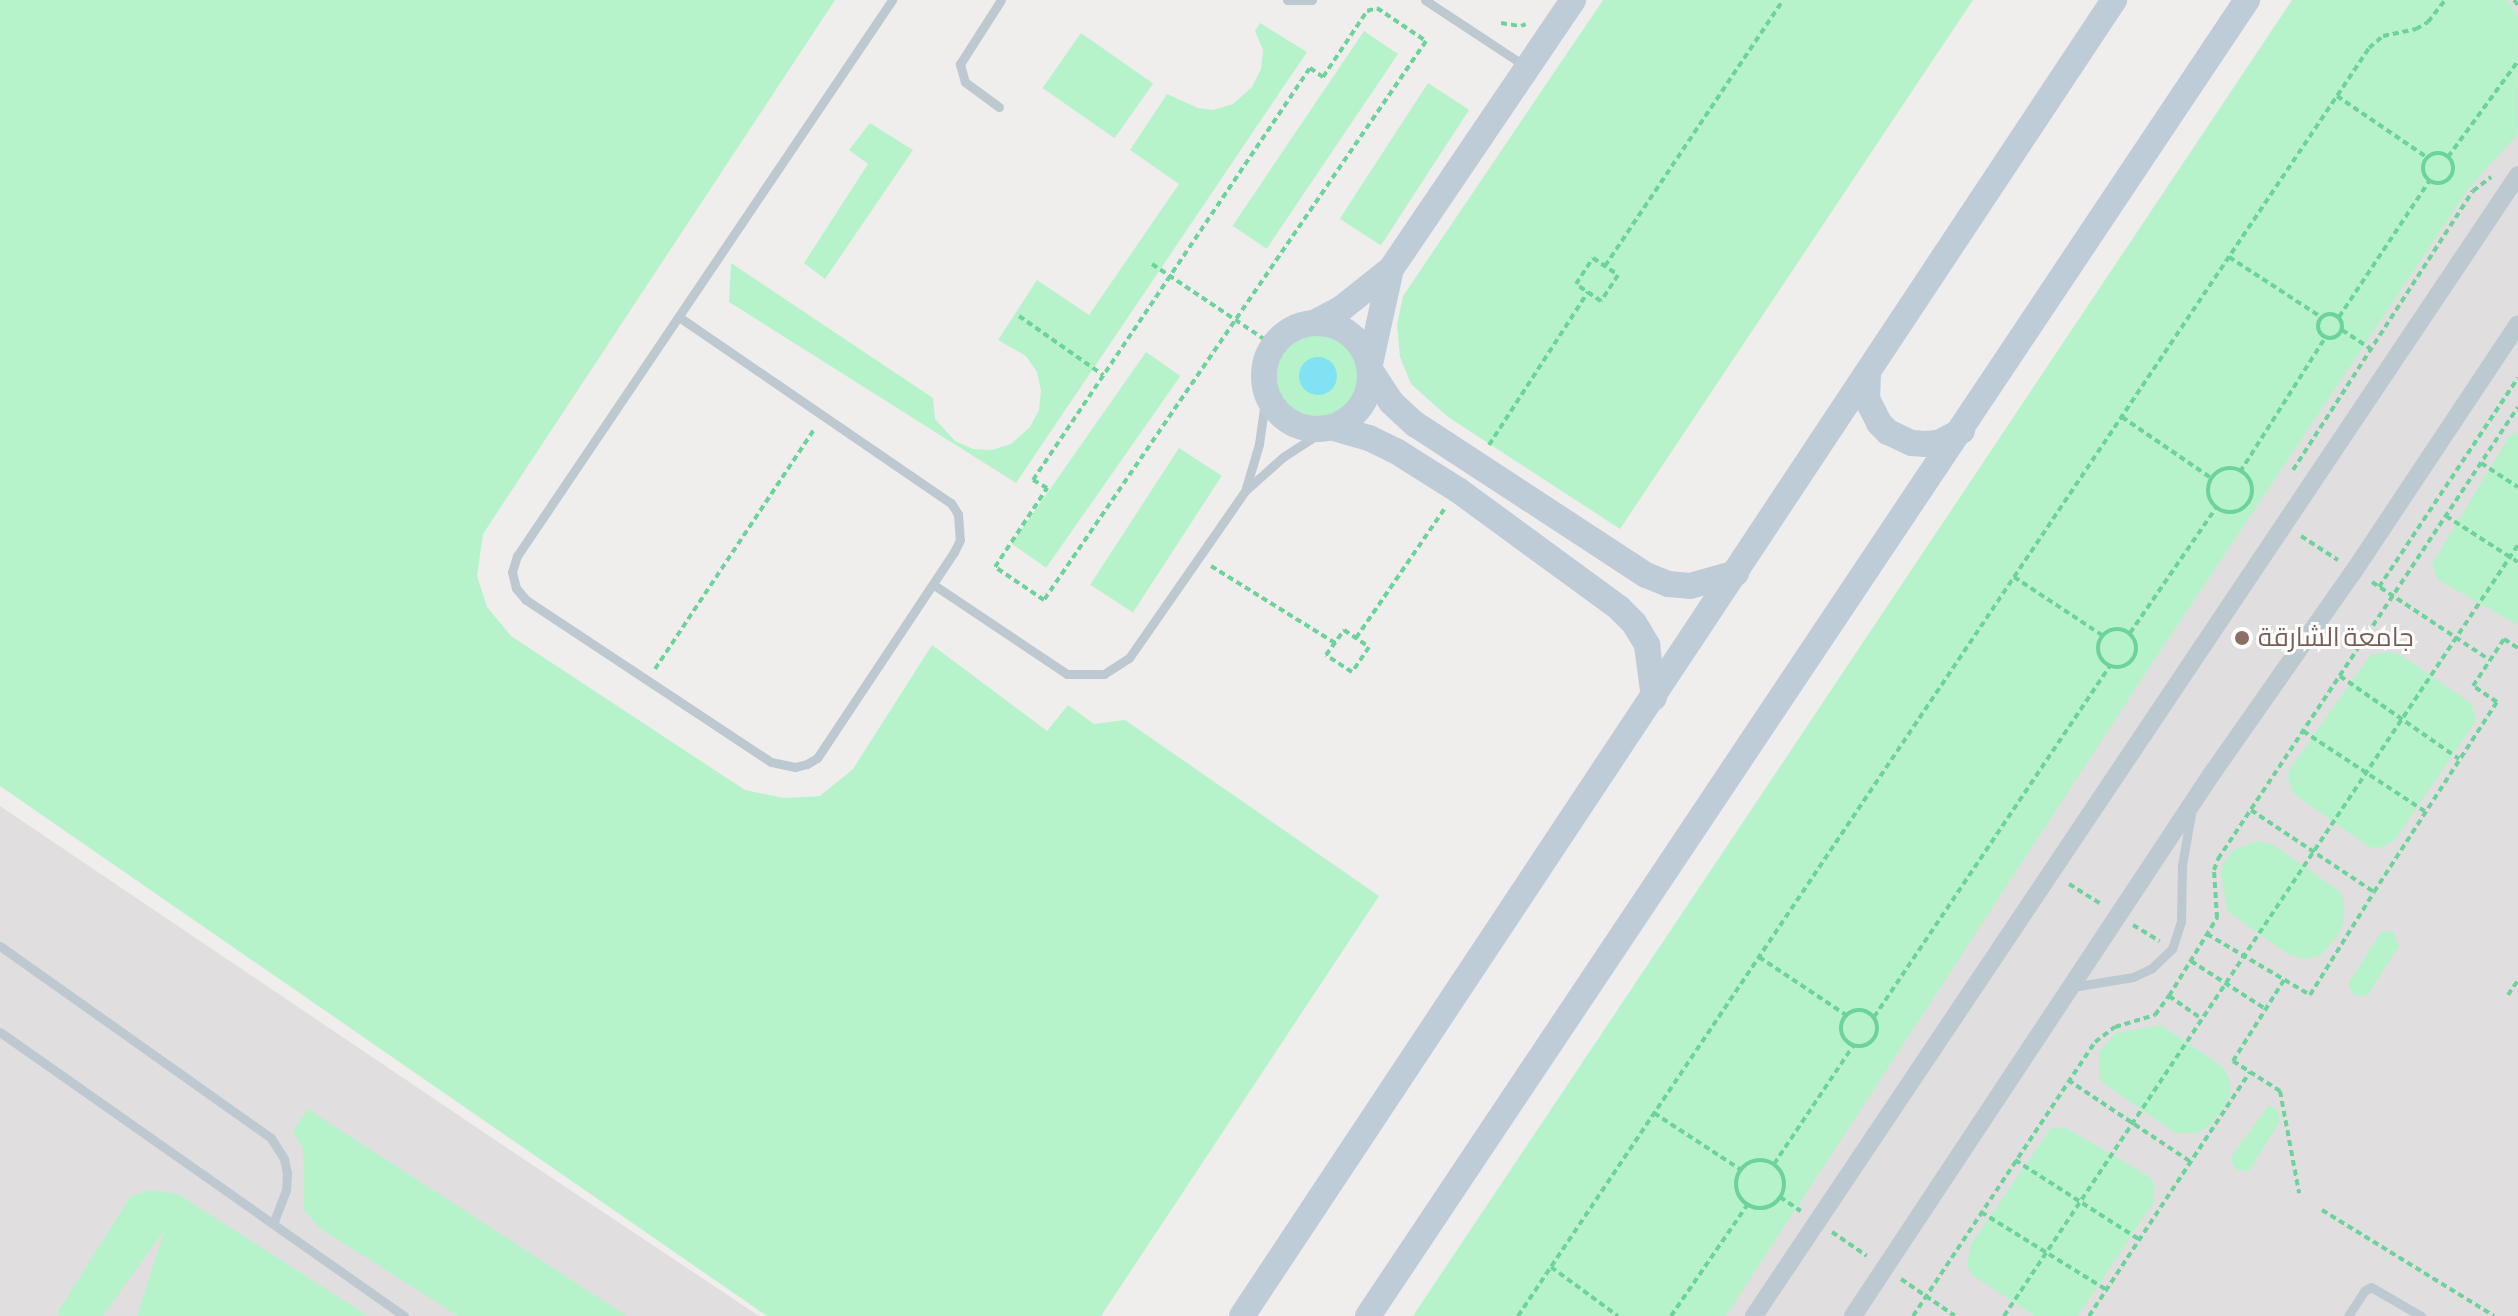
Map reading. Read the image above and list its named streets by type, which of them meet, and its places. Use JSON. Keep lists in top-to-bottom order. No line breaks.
{"places":["جامعة الشارقة"]}
